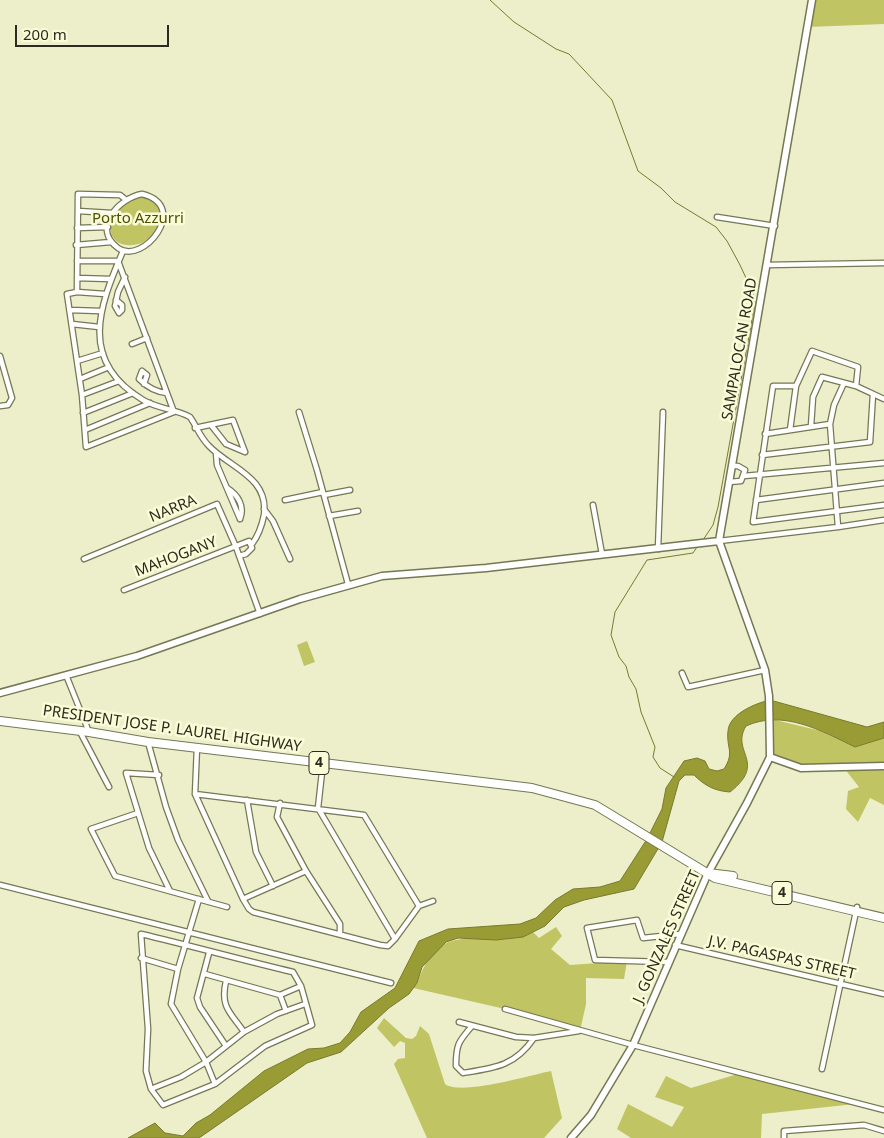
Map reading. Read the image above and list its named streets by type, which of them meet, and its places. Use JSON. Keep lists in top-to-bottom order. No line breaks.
{"streets":{"highway":["PRESIDENT JOSE P. LAUREL HIGHWAY","4"],"main road":["SAMPALOCAN ROAD","J. GONZALES STREET"],"street":["NARRA","MAHOGANY","J.V. PAGASPAS STREET"]},"crossings":[["SAMPALOCAN ROAD","J. GONZALES STREET"],["NARRA","MAHOGANY"],["PRESIDENT JOSE P. LAUREL HIGHWAY","J. GONZALES STREET"],["J. GONZALES STREET","J.V. PAGASPAS STREET"]],"parks":["Porto Azzurri"],"scale_bar":"200 m"}
